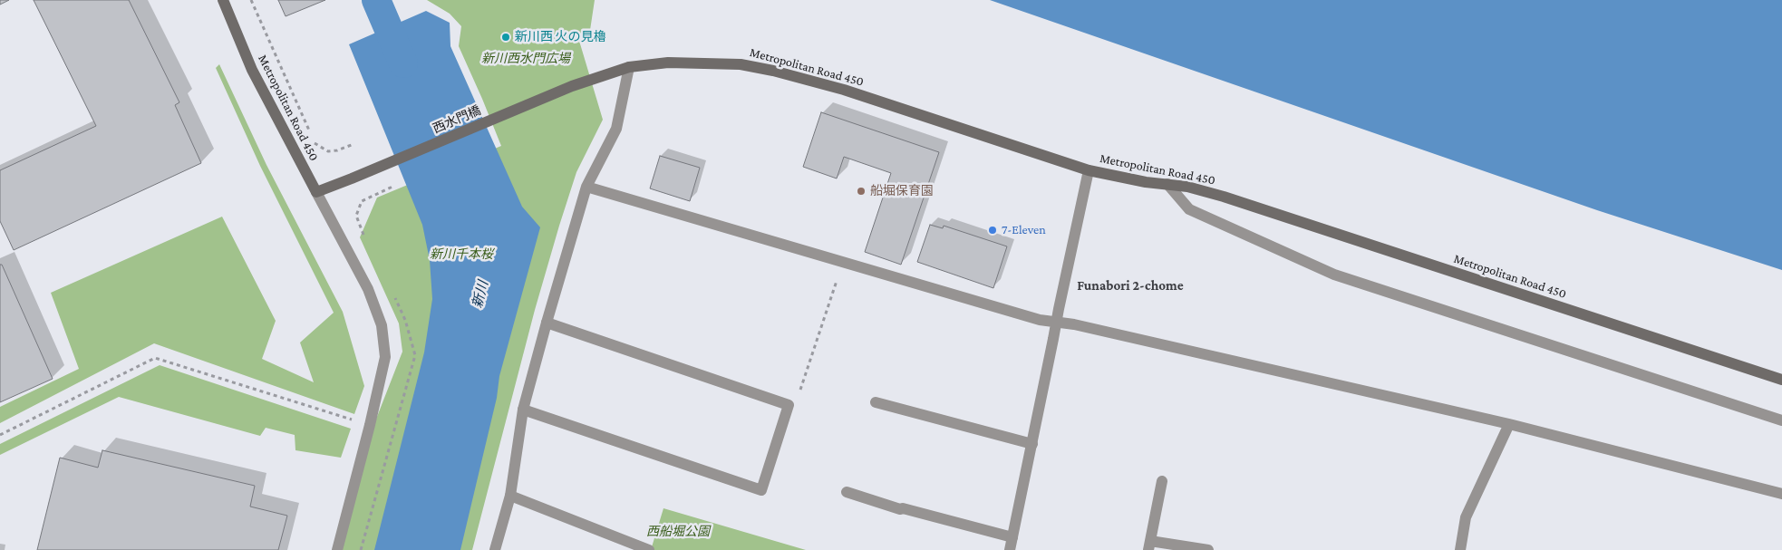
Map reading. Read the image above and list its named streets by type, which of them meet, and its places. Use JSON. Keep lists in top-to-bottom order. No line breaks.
{"streets":{"main road":["Metropolitan Road 450","西水門橋"]},"crossings":[["Metropolitan Road 450","西水門橋"]],"districts":["Funabori 2-chome"],"water":["新川"],"parks":["新川西水門広場","新川千本桜","西船堀公園"],"places":["新川西 火の見櫓","船堀保育園","7-Eleven"]}
